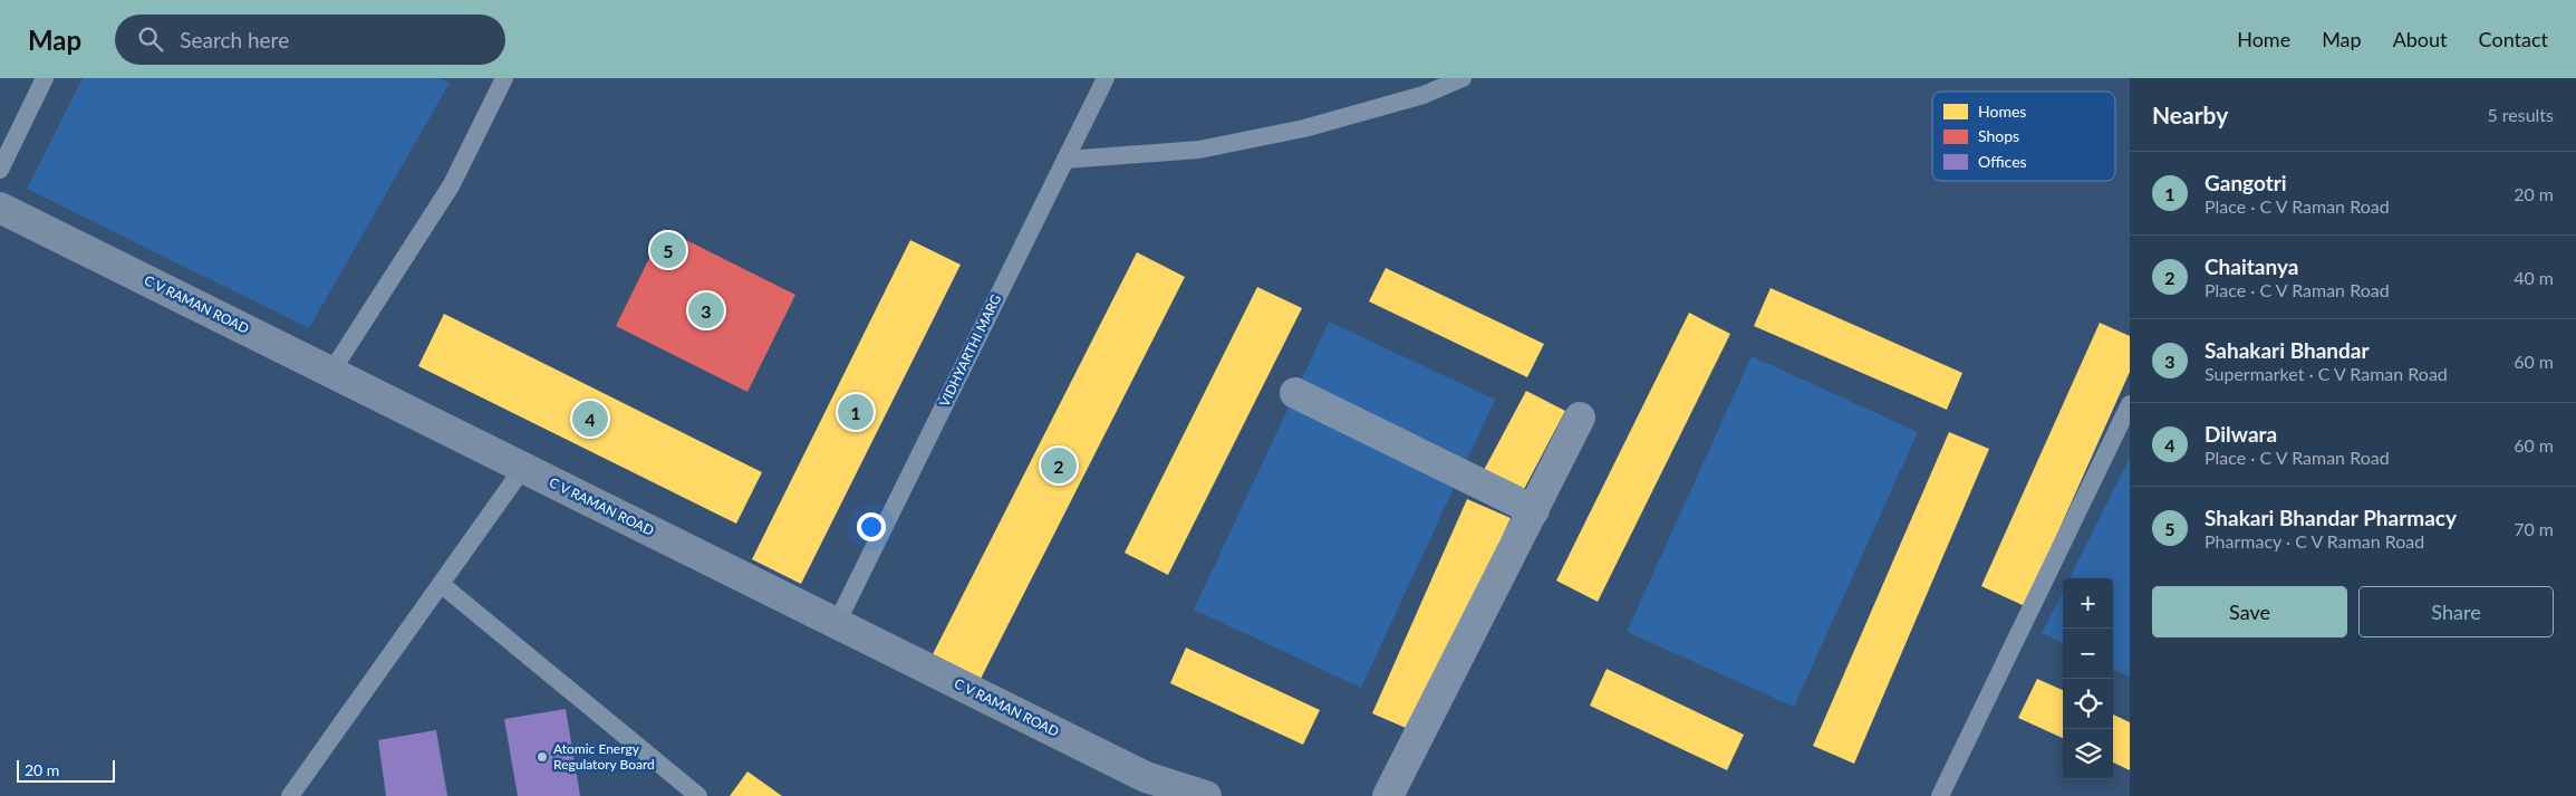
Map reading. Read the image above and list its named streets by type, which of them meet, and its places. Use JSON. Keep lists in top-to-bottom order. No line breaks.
{"streets":{"street":["C V RAMAN ROAD"],"lane":["VIDHYARTHI MARG"]},"crossings":[["C V RAMAN ROAD","VIDHYARTHI MARG"]],"places":["Atomic Energy Regulatory Board"],"legend":["Homes","Shops","Offices"],"scale_bar":"20 m","page":{"header":"Map","search":"Search here","nav":["Home","Map","About","Contact"],"heading":["Nearby","5 results"],"list":[{"mark":"1","name":"Gangotri","note":"Place · C V Raman Road","value":"20 m"},{"mark":"2","name":"Chaitanya","note":"Place · C V Raman Road","value":"40 m"},{"mark":"3","name":"Sahakari Bhandar","note":"Supermarket · C V Raman Road","value":"60 m"},{"mark":"4","name":"Dilwara","note":"Place · C V Raman Road","value":"60 m"},{"mark":"5","name":"Shakari Bhandar Pharmacy","note":"Pharmacy · C V Raman Road","value":"70 m"}],"pins":["5","3","1","4","2"],"buttons":["Save","Share"],"map_buttons":["+","−"],"scale":"20 m"}}
